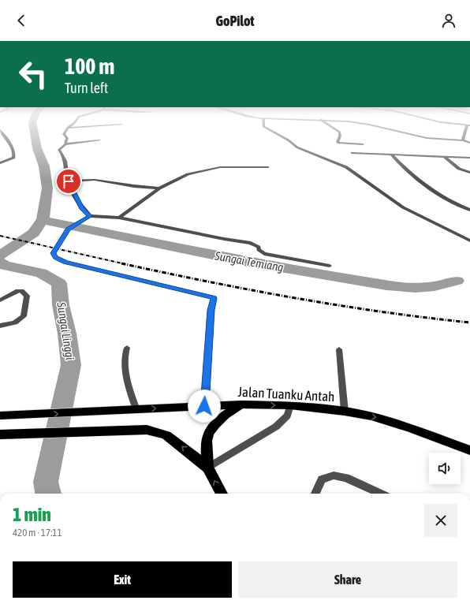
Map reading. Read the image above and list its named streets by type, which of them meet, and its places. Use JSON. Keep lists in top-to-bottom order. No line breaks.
{"streets":{"highway":["Jalan Tuanku Antah"]},"water":["Sungai Temiang","Sungai Linggi"],"page":{"header":"GoPilot","turn":["100 m","Turn left"],"heading":["1 min","420 m · 17:11"],"buttons":["Exit","Share"]}}
